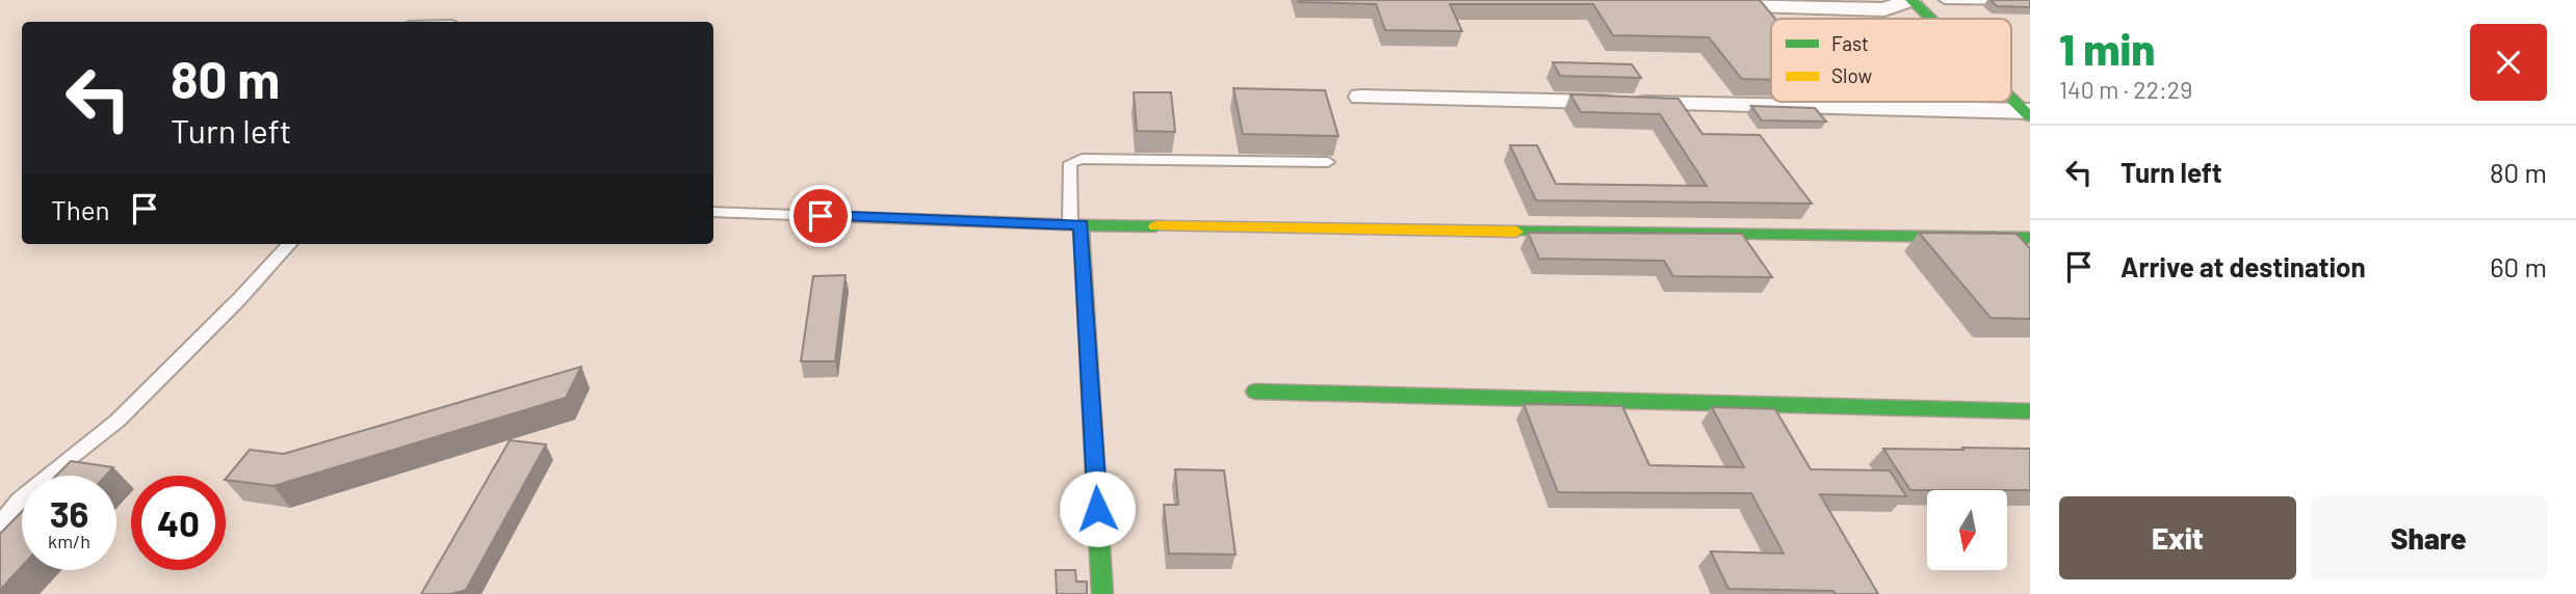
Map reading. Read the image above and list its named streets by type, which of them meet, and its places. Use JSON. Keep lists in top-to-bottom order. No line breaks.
{"legend":["Fast","Slow"],"north":"bottom","page":{"heading":["1 min","140 m · 22:29"],"turn":["80 m","Turn left"],"list":[{"name":"Turn left","value":"80 m"},{"name":"Arrive at destination","value":"60 m"}],"then":"Then","speed":"36 km/h","limit":"40","buttons":["Exit","Share"]}}
